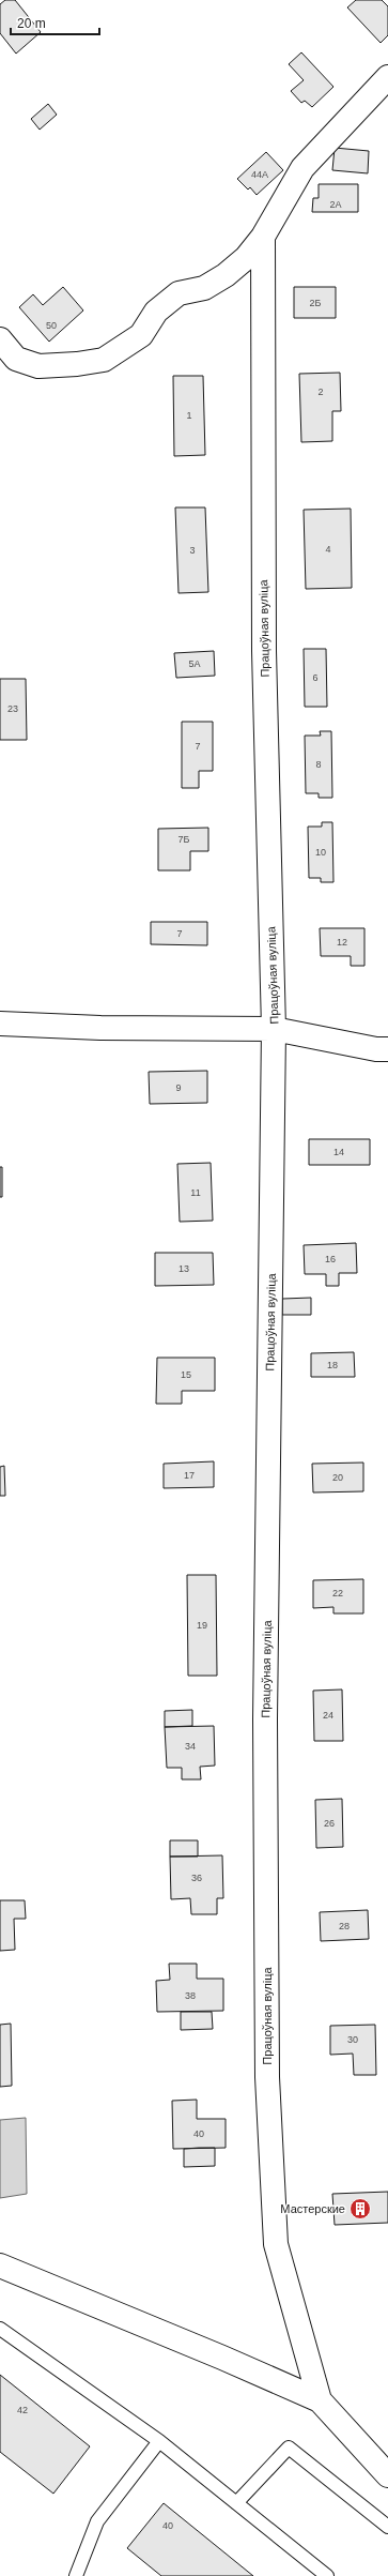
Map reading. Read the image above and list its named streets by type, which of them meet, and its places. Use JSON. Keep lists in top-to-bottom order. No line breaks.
{"streets":{"street":["Працоўная вуліца"]},"places":{"building":["Мастерские"]},"house_numbers":["44А","2А","2Б","50","2","1","4","3","5А","6","23","7","8","7Б","10","7","12","9","14","11","16","13","18","15","17","20","22","19","24","34","26","36","28","38","30","40","42","40"],"scale_bar":"20 m"}
